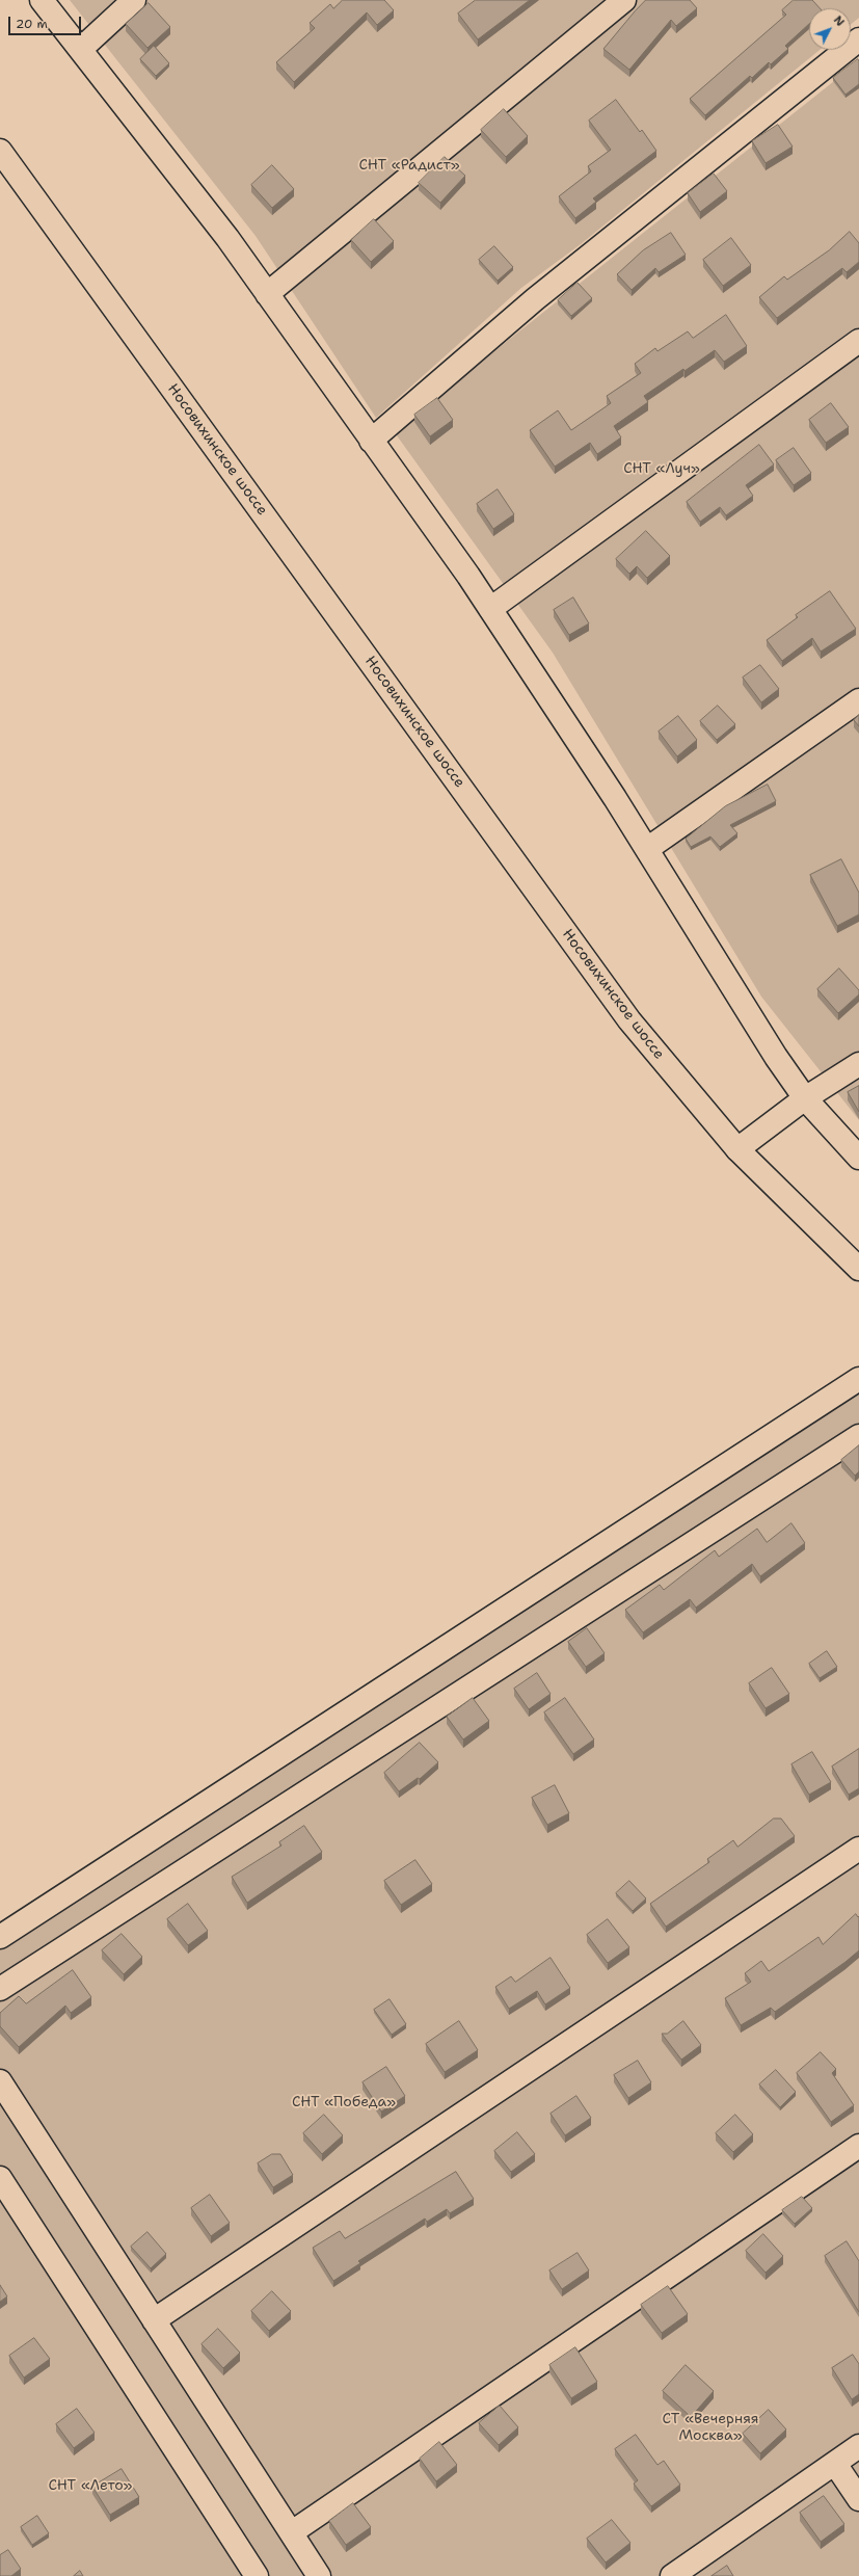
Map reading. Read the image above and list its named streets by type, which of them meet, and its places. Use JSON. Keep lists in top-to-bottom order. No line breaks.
{"streets":{"main road":["Носовихинское шоссе"]},"parks":["СНТ «Радист»","СНТ «Луч»","СНТ «Победа»","СТ «Вечерняя Москва»","СНТ «Лето»"],"scale_bar":"20 m","north":"top right"}
